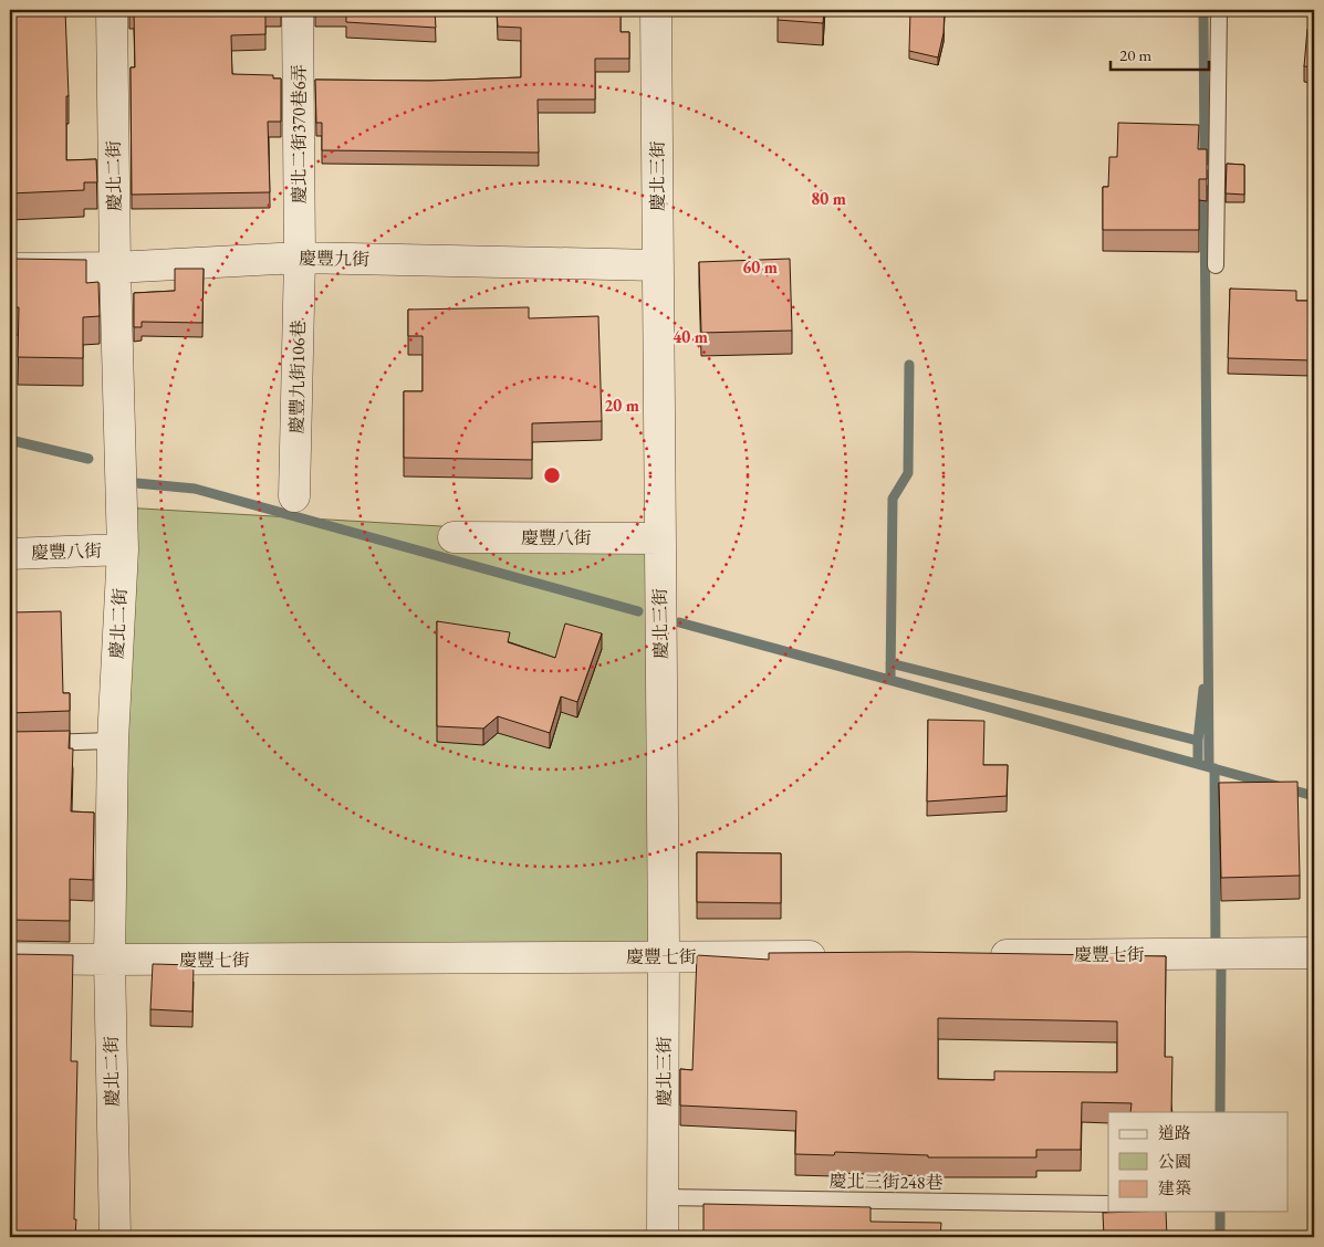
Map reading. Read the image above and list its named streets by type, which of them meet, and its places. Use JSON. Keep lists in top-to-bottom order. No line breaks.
{"streets":{"street":["慶北二街370巷6弄","慶北二街","慶北三街","慶豐九街","慶豐九街106巷","慶豐八街","慶豐七街"],"lane":["慶北三街248巷"]},"crossings":[["慶北二街370巷6弄","慶豐九街"],["慶北二街370巷6弄","慶豐九街106巷"],["慶北二街","慶豐九街"],["慶北二街","慶豐八街"],["慶北二街","慶豐七街"],["慶北三街","慶豐九街"],["慶北三街","慶豐八街"],["慶北三街","慶豐七街"],["慶北三街","慶北三街248巷"],["慶豐九街","慶豐九街106巷"]],"legend":["道路","公園","建築"],"scale_bar":"20 m","rings":["80 m","60 m","40 m","20 m"]}
